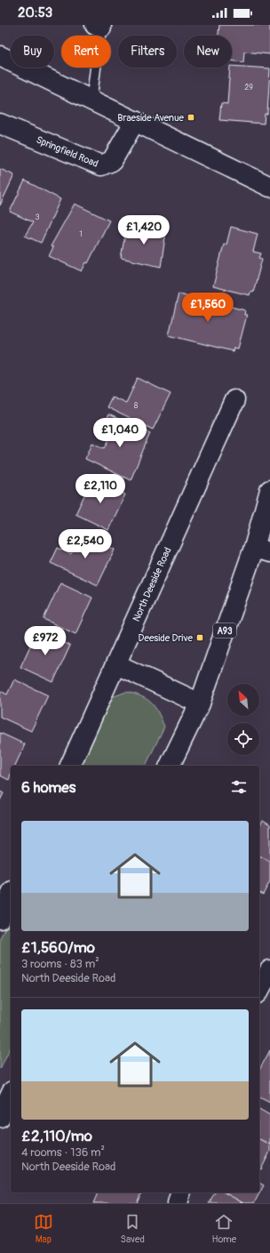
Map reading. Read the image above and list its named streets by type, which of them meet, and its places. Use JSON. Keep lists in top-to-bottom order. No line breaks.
{"streets":{"street":["Springfield Road","North Deeside Road","A93"]},"places":{"transit":["Braeside Avenue","Deeside Drive"]},"house_numbers":["29","3","1","8"],"north":"top left","page":{"status":"20:53","chip":["Buy","Rent","Filters","New"],"price":["£1,420","£1,560","£1,040","£2,110","£2,540","£972"],"heading":"6 homes","list":[{"name":"£1,560/mo","note":"3 rooms · 83 m² · North Deeside Road"},{"name":"£2,110/mo","note":"4 rooms · 136 m² · North Deeside Road"}],"tabs":["Map","Saved","Home"]}}
